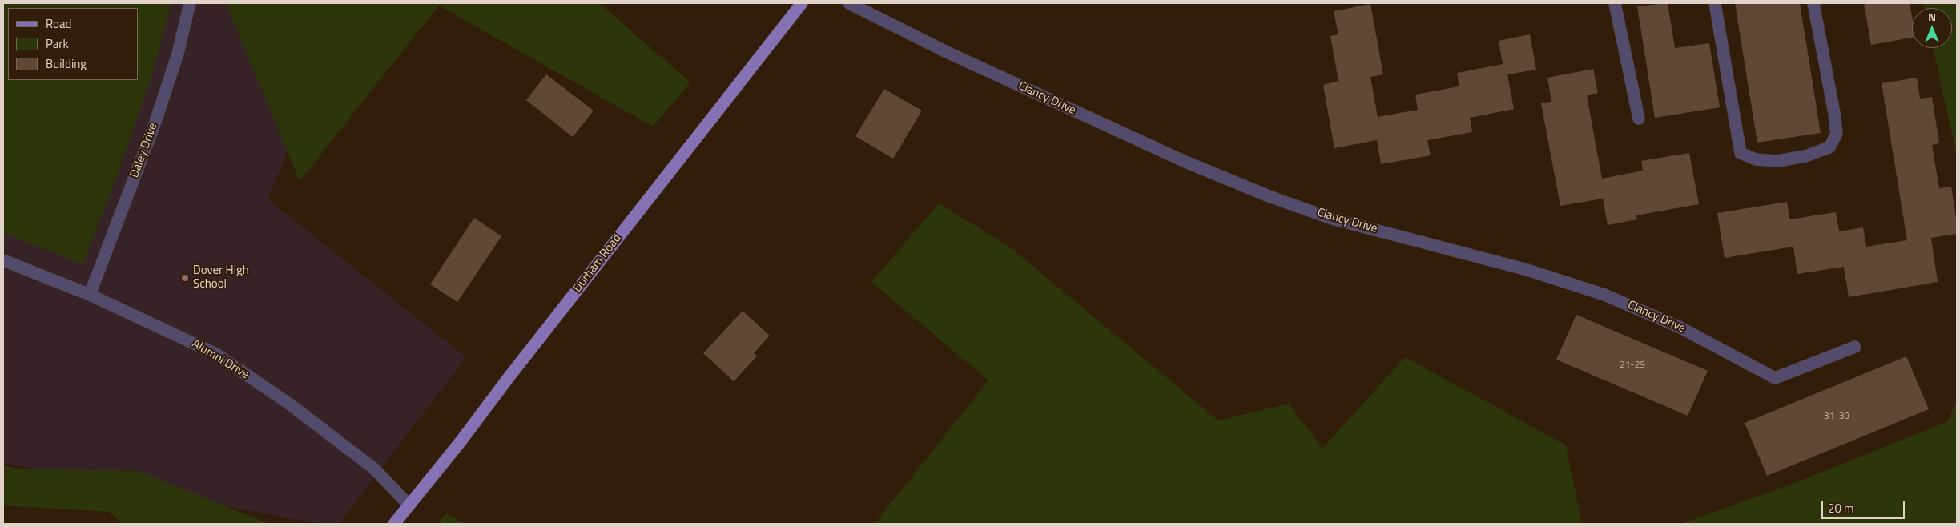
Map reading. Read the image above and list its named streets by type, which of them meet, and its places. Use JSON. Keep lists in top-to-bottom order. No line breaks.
{"streets":{"main road":["Durham Road"],"street":["Clancy Drive","Daley Drive","Alumni Drive"]},"crossings":[["Daley Drive","Alumni Drive"],["Durham Road","Alumni Drive"]],"places":["Dover High School"],"house_numbers":["21-29","31-39"],"legend":["Road","Park","Building"],"scale_bar":"20 m","north":"top"}
